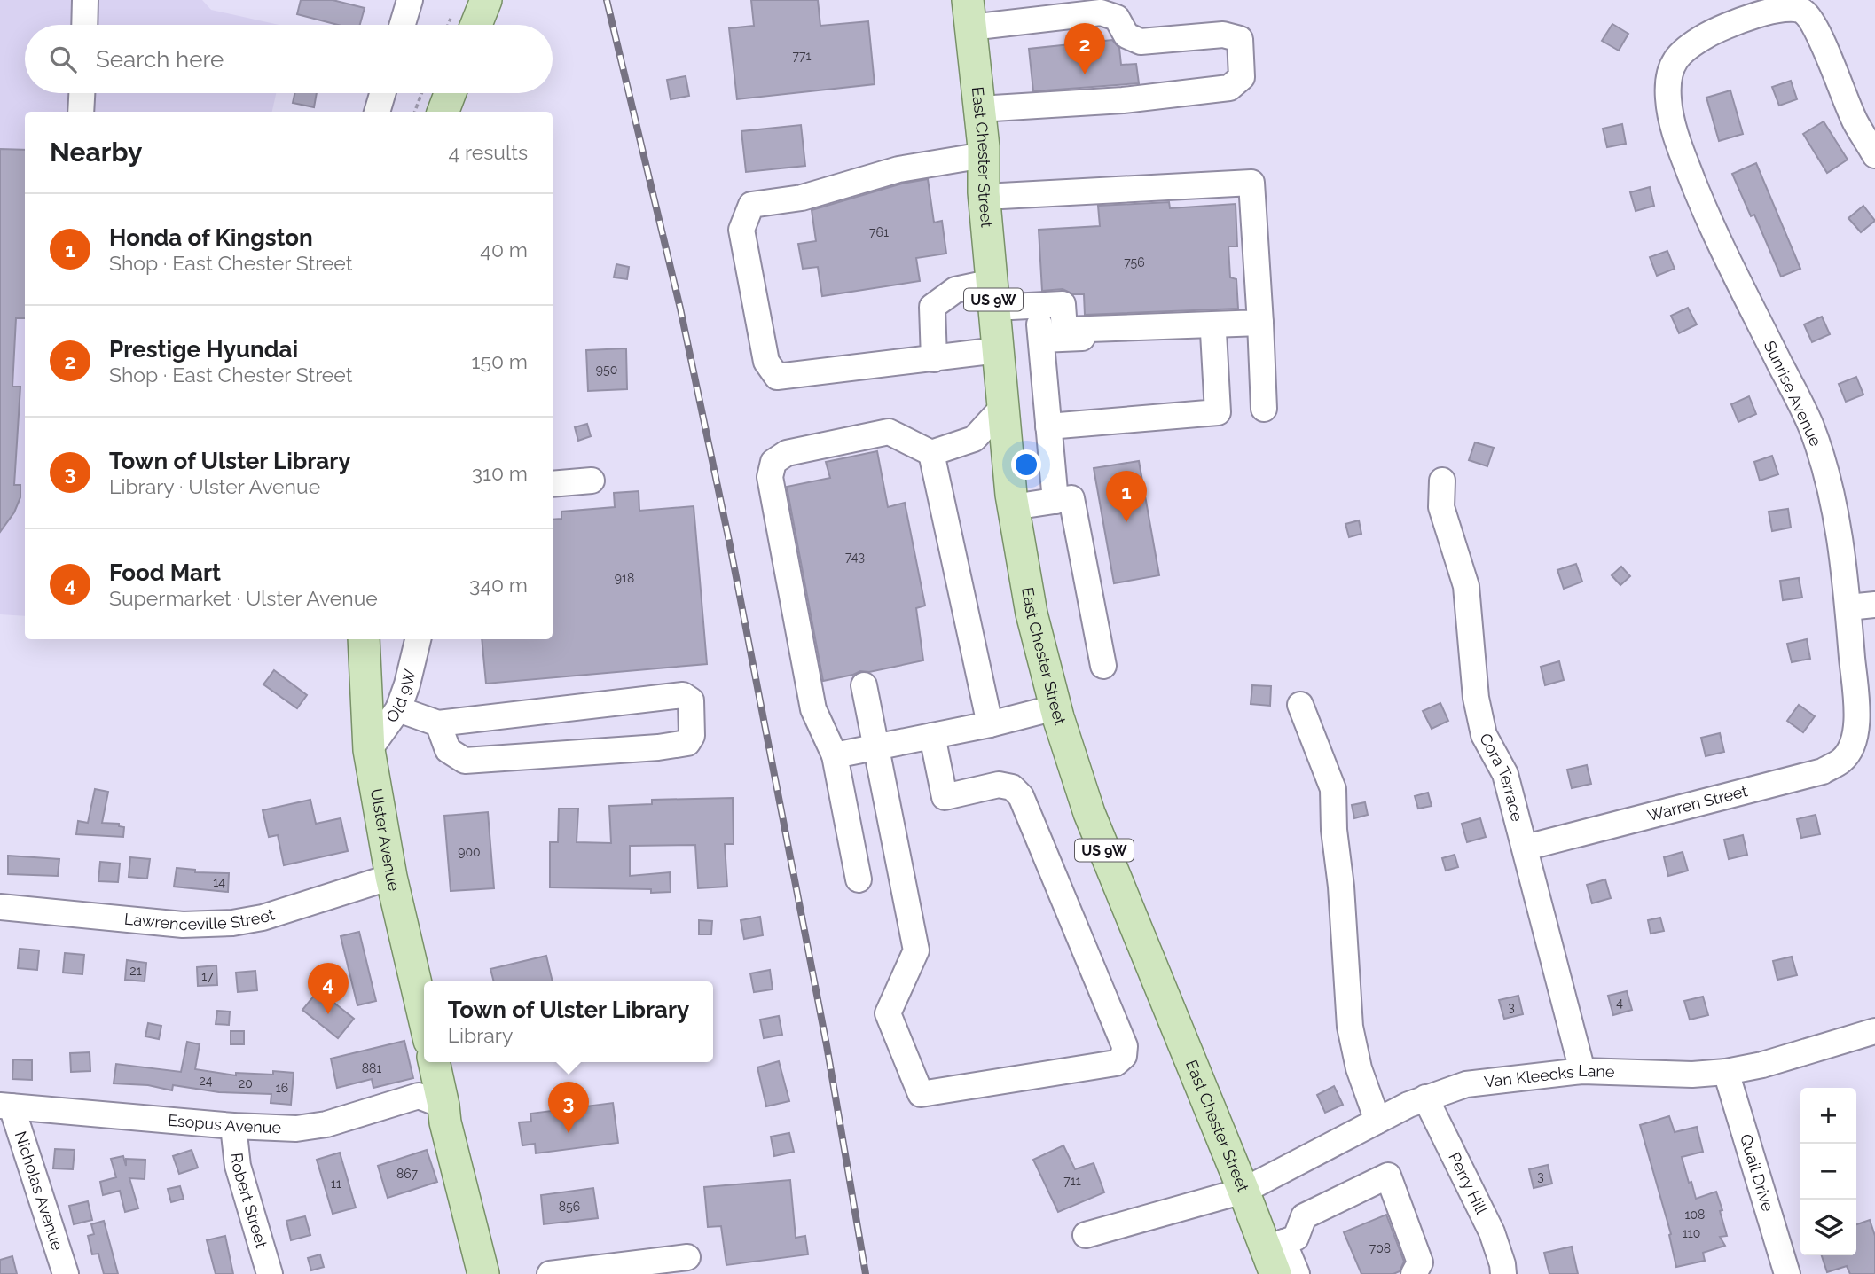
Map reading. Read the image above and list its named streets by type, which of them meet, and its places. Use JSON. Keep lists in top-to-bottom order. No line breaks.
{"streets":{"main road":["East Chester Street","US 9W","Ulster Avenue"],"street":["Sunrise Avenue","Old 9W","Cora Terrace","Warren Street","Lawrenceville Street","Van Kleecks Lane","Esopus Avenue","Quail Drive","Perry Hill","Nicholas Avenue","Robert Street"]},"crossings":[["East Chester Street","Van Kleecks Lane"],["Sunrise Avenue","Warren Street"],["Old 9W","Ulster Avenue"],["Cora Terrace","Warren Street"],["Cora Terrace","Van Kleecks Lane"],["Ulster Avenue","Lawrenceville Street"],["Van Kleecks Lane","Quail Drive"],["Van Kleecks Lane","Perry Hill"],["Esopus Avenue","Nicholas Avenue"],["Esopus Avenue","Robert Street"]],"house_numbers":["771","761","756","950","743","918","900","14","21","17","4","3","881","24","20","16","867","3","711","11","856","108","110","708"],"page":{"pins":["2","1","4","3"],"search":"Search here","heading":["Nearby","4 results"],"list":[{"mark":"1","name":"Honda of Kingston","note":"Shop · East Chester Street","value":"40 m"},{"mark":"2","name":"Prestige Hyundai","note":"Shop · East Chester Street","value":"150 m"},{"mark":"3","name":"Town of Ulster Library","note":"Library · Ulster Avenue","value":"310 m"},{"mark":"4","name":"Food Mart","note":"Supermarket · Ulster Avenue","value":"340 m"}],"popup":["Town of Ulster Library","Library"],"map_buttons":["+","−"]}}
